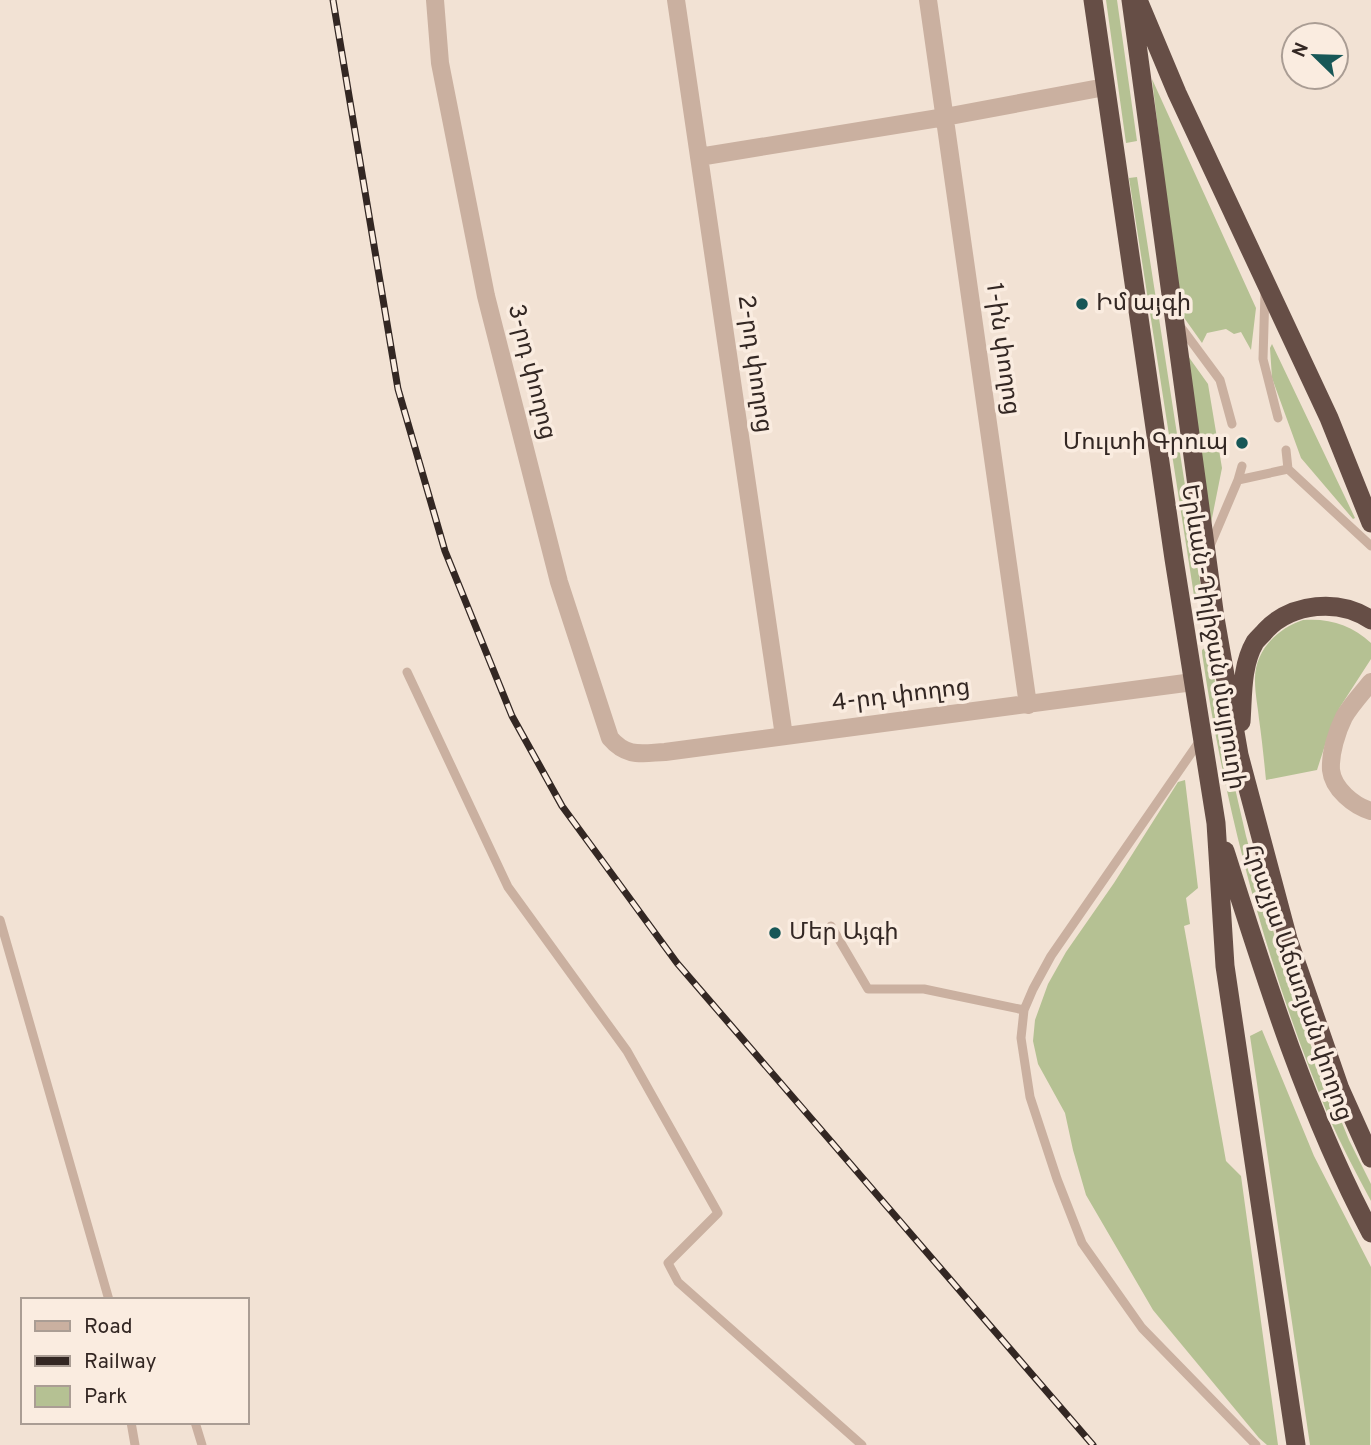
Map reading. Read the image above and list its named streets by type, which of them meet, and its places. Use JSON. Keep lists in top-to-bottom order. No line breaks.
{"streets":{"highway":["Երևան-Դիլիջան մայրուղի","Հրաչյա Աճառյան փողոց"],"street":["1-ին փողոց","2-րդ փողոց","3-րդ փողոց","4-րդ փողոց"]},"crossings":[["1-ին փողոց","4-րդ փողոց"],["2-րդ փողոց","4-րդ փողոց"],["3-րդ փողոց","4-րդ փողոց"],["Երևան-Դիլիջան մայրուղի","4-րդ փողոց"],["Երևան-Դիլիջան մայրուղի","Հրաչյա Աճառյան փողոց"]],"places":["Իմ այգի","Մուլտի Գրուպ","Մեր Այգի"],"legend":["Road","Railway","Park"],"north":"top left"}
